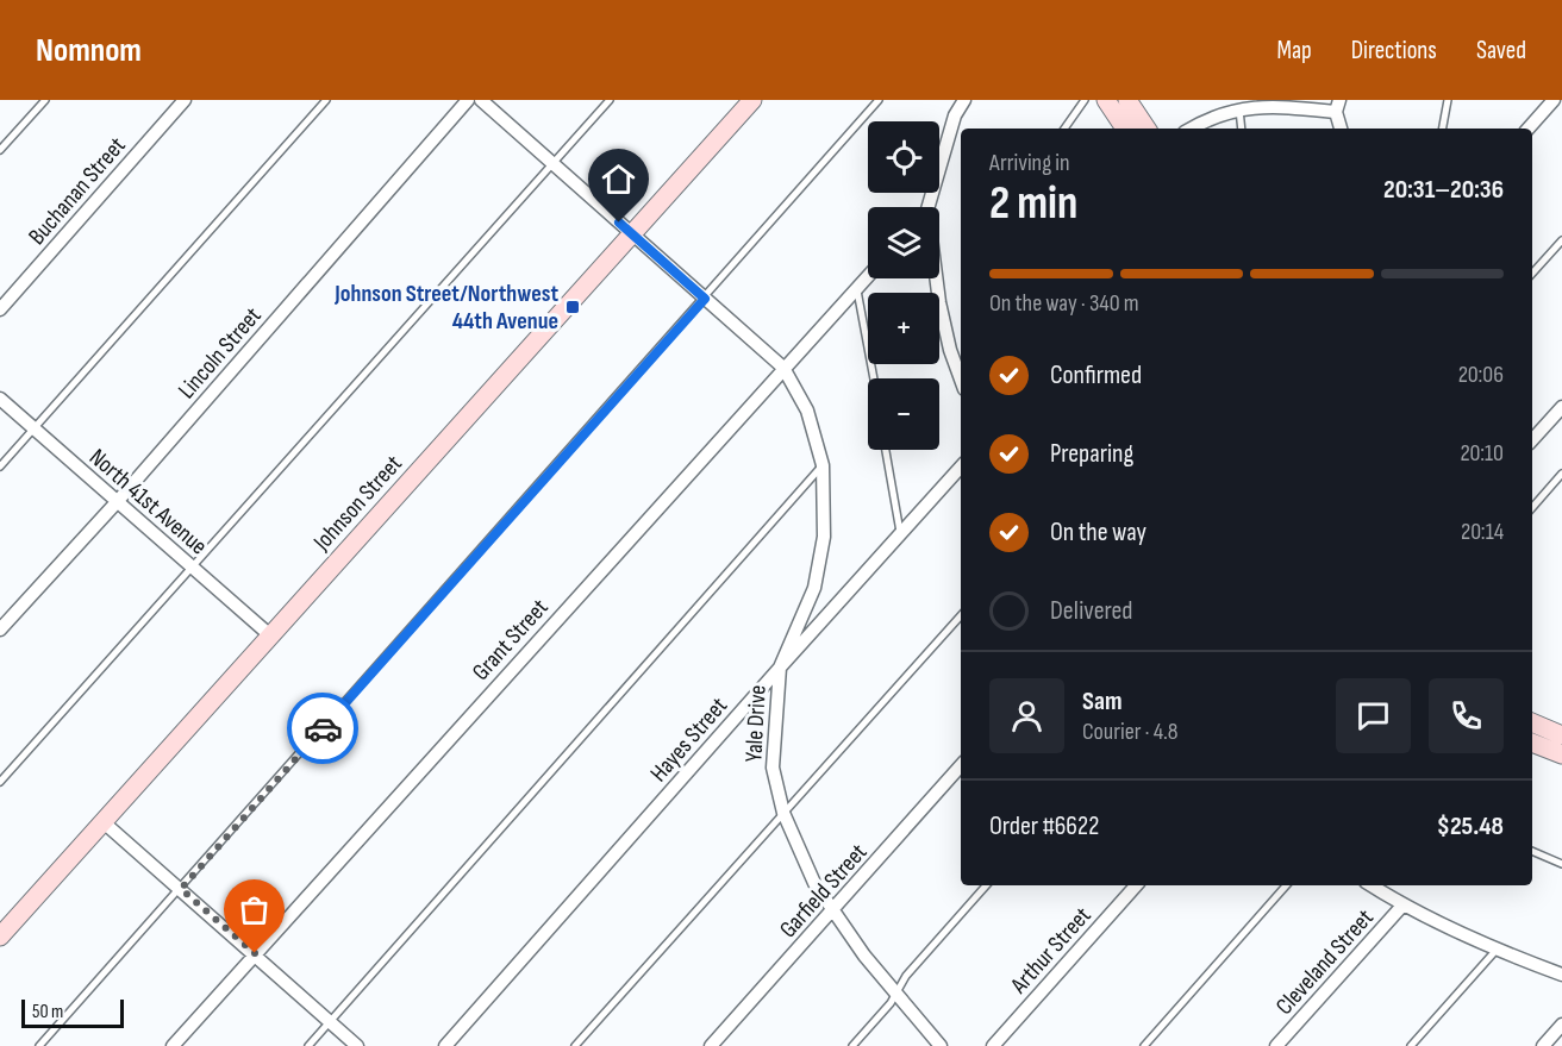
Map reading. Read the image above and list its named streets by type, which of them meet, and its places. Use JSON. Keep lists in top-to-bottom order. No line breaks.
{"streets":{"street":["Buchanan Street","Lincoln Street","North 41st Avenue","Johnson Street","Grant Street","Yale Drive","Hayes Street","Garfield Street","Arthur Street","Cleveland Street"]},"crossings":[["Lincoln Street","North 41st Avenue"],["North 41st Avenue","Johnson Street"],["Johnson Street","Yale Drive"],["Grant Street","Yale Drive"],["Yale Drive","Hayes Street"],["Yale Drive","Garfield Street"]],"places":{"transit":["Johnson Street/Northwest 44th Avenue"]},"scale_bar":"50 m","page":{"header":"Nomnom","nav":["Map","Directions","Saved"],"map_buttons":["+","−"],"heading":["2 min","Arriving in","20:31–20:36"],"panel":["Sam","Courier · 4.8","Order #6622","$25.48"],"bar":"On the way · 340 m","list":[["Confirmed","20:06"],["Preparing","20:10"],["On the way","20:14"],"Delivered"],"scale":"50 m"}}
